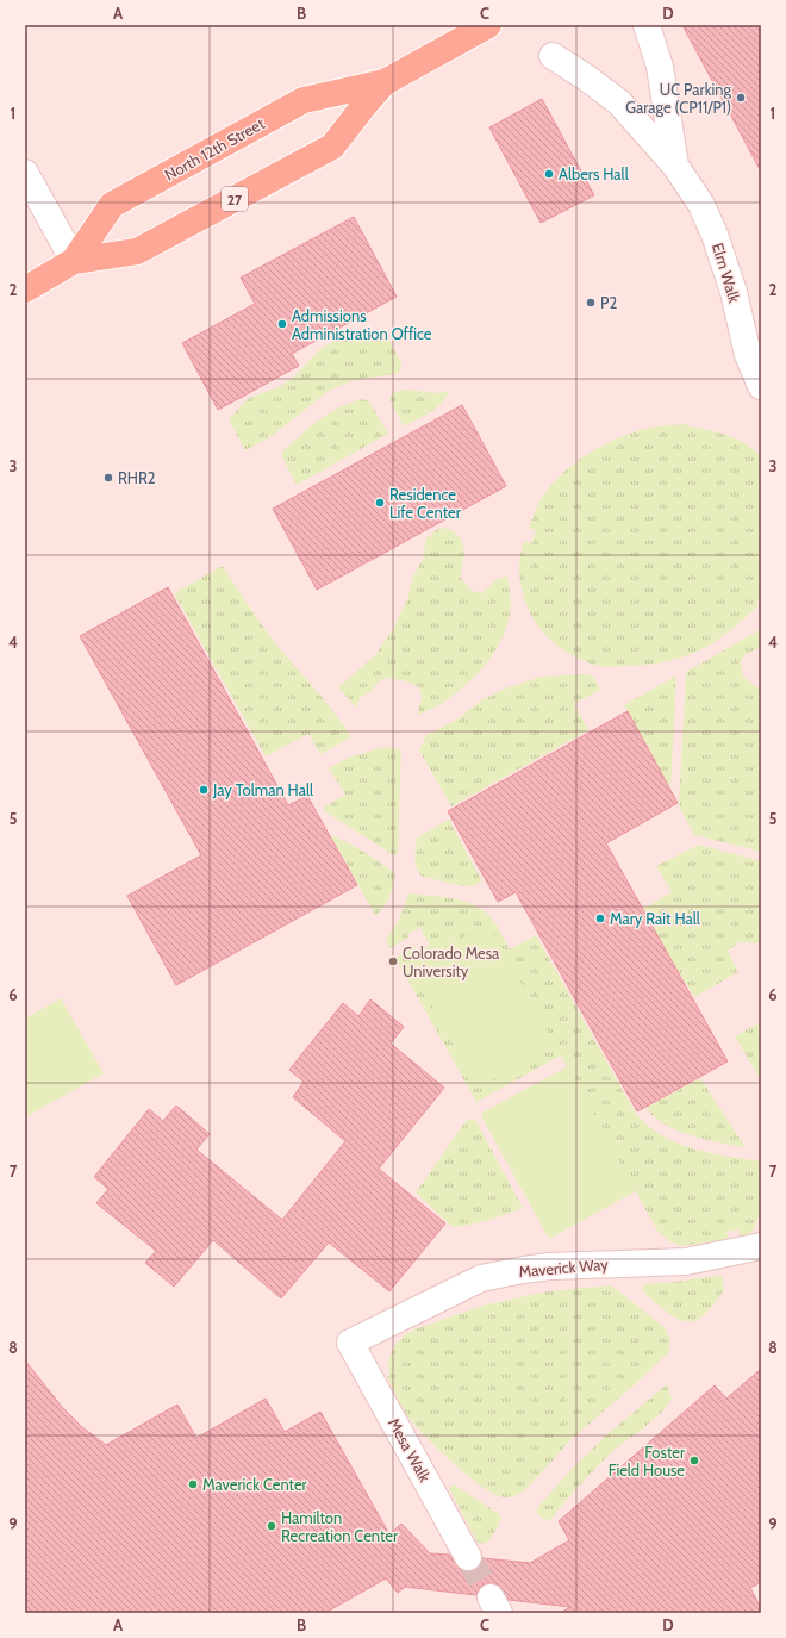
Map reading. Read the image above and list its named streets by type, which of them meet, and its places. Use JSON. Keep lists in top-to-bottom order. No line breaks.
{"streets":{"main road":["North 12th Street","27"],"street":["Elm Walk","Maverick Way","Mesa Walk"]},"crossings":[["Maverick Way","Mesa Walk"]],"places":["UC Parking Garage (CP11/P1)","Albers Hall","P2","Admissions Administration Office","RHR2","Residence Life Center","Jay Tolman Hall","Mary Rait Hall","Colorado Mesa University","Foster Field House","Maverick Center","Hamilton Recreation Center"],"grid":{"columns":["A","B","C","D"],"rows":["1","2","3","4","5","6","7","8","9"]}}
